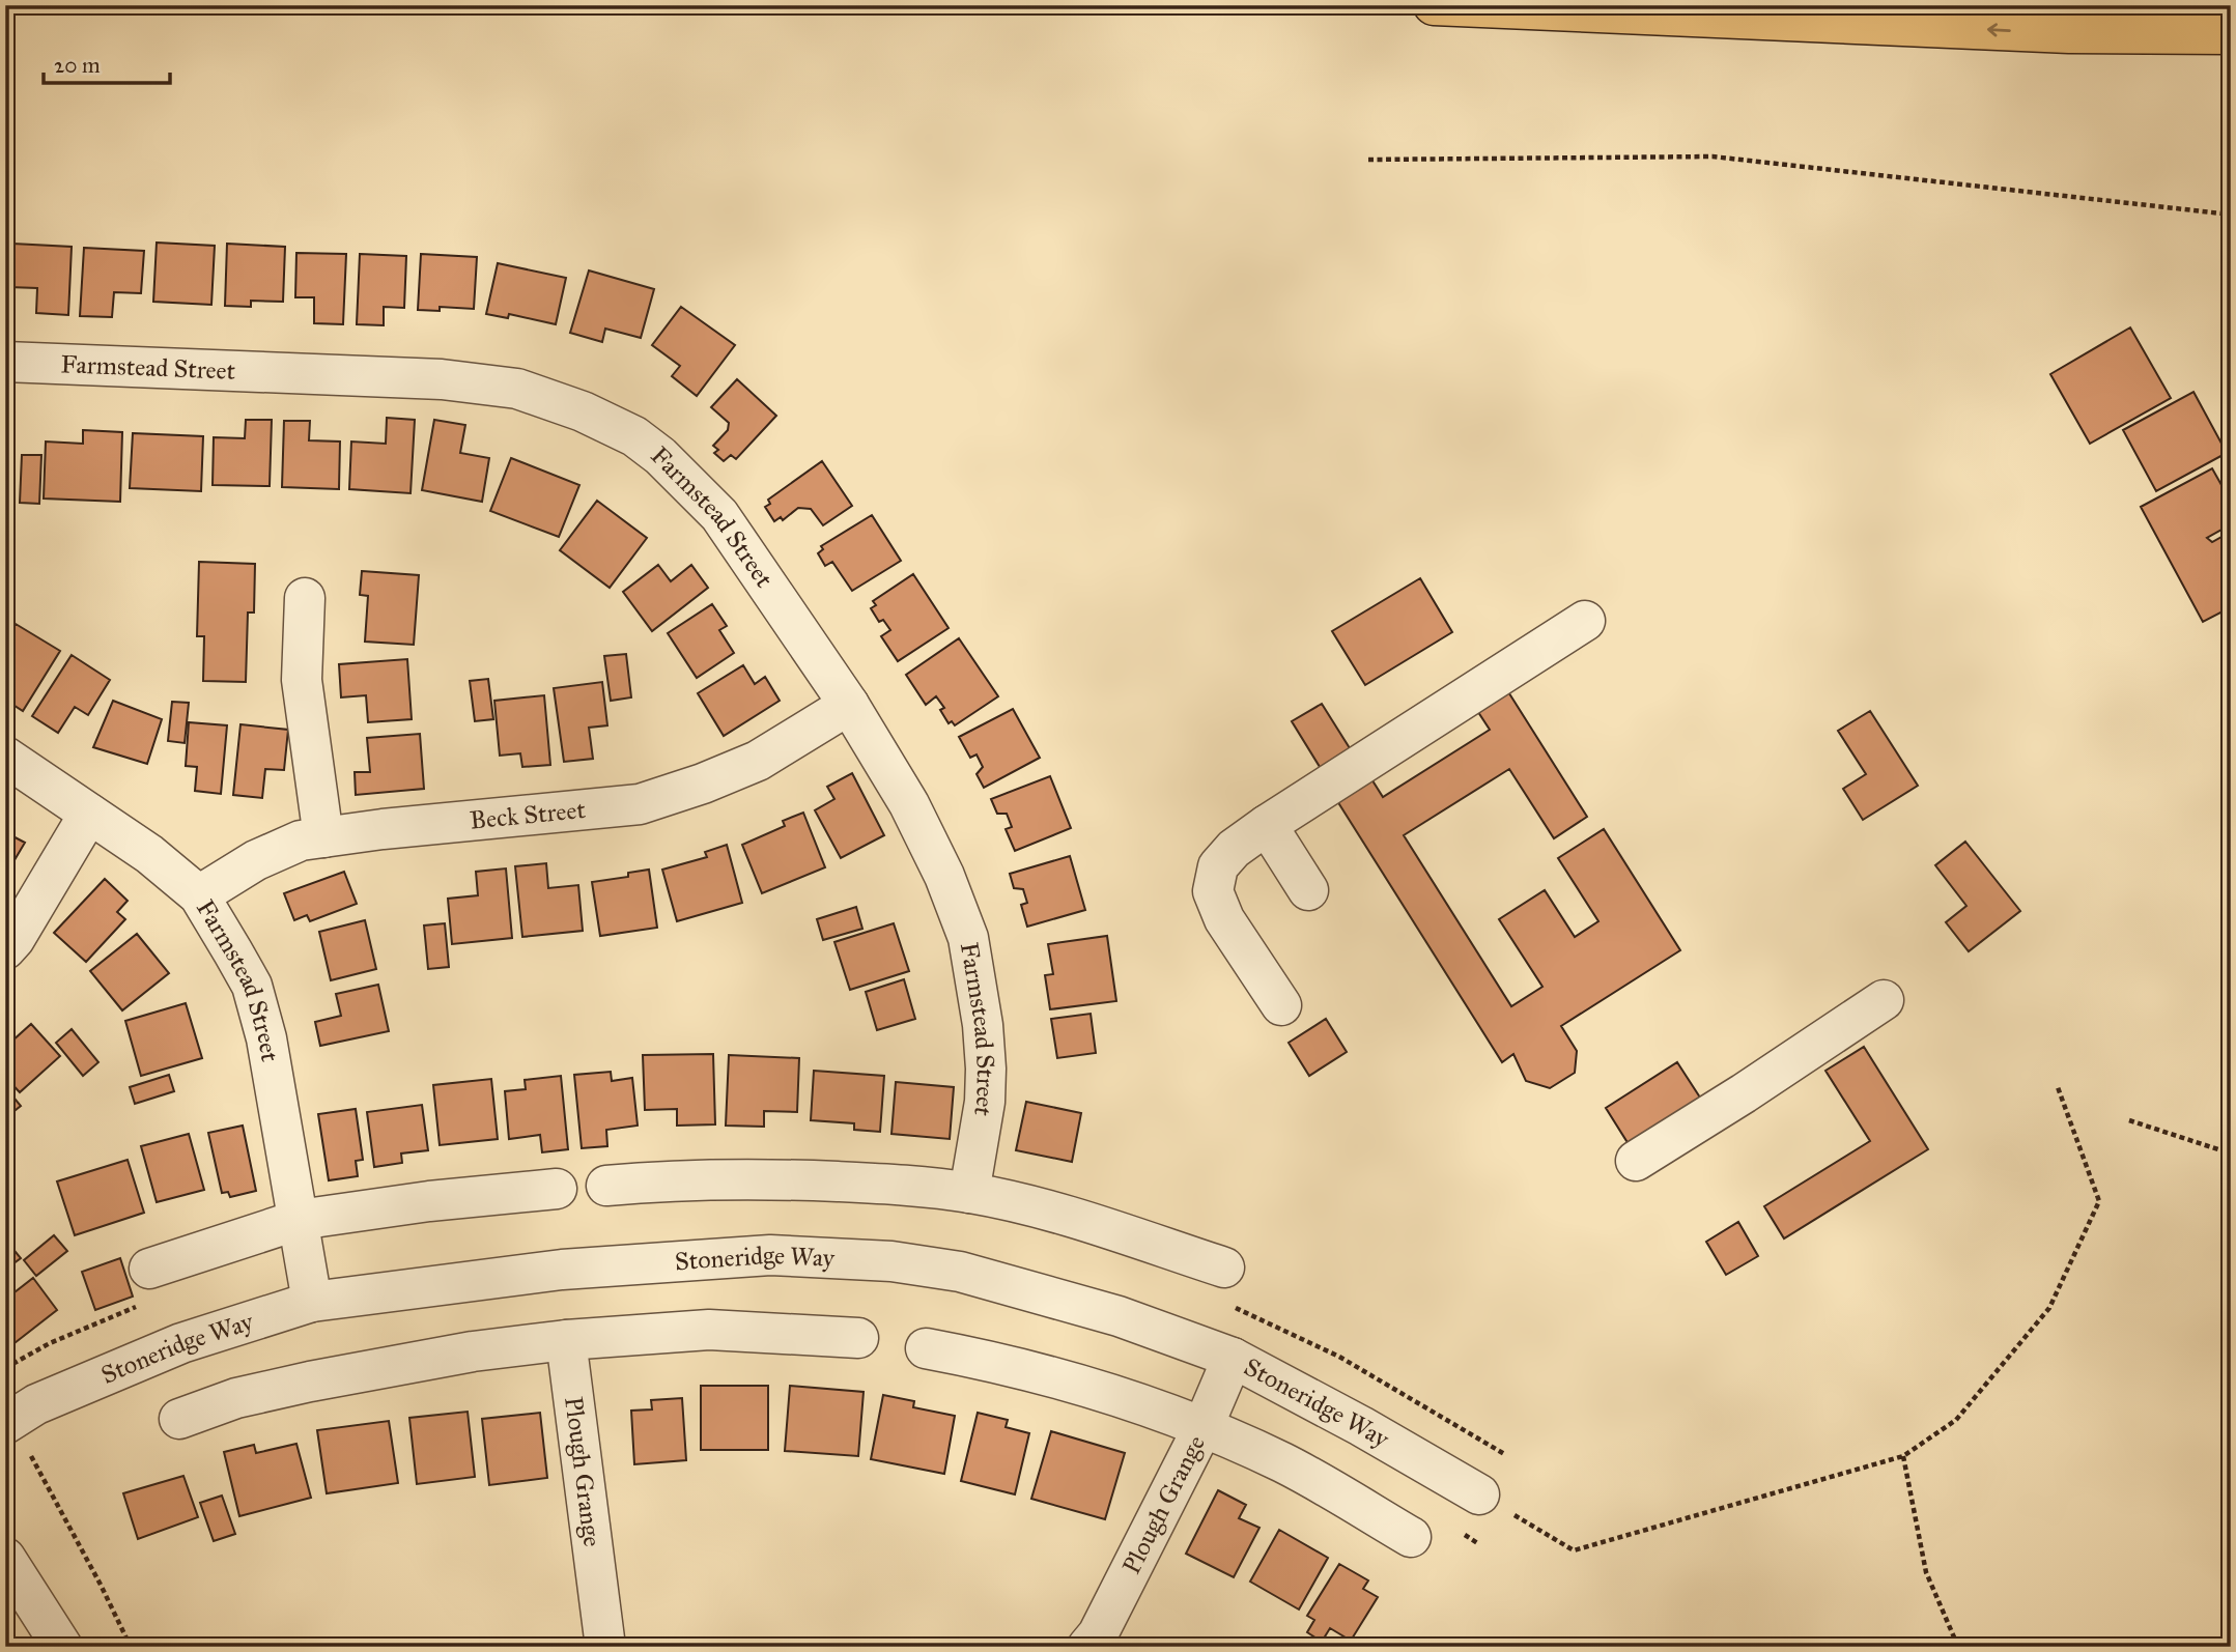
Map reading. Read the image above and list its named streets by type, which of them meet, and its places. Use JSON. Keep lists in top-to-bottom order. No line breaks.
{"streets":{"street":["Farmstead Street","Beck Street","Stoneridge Way","Plough Grange"]},"crossings":[["Farmstead Street","Beck Street"],["Farmstead Street","Stoneridge Way"],["Stoneridge Way","Plough Grange"]],"scale_bar":"20 m"}
